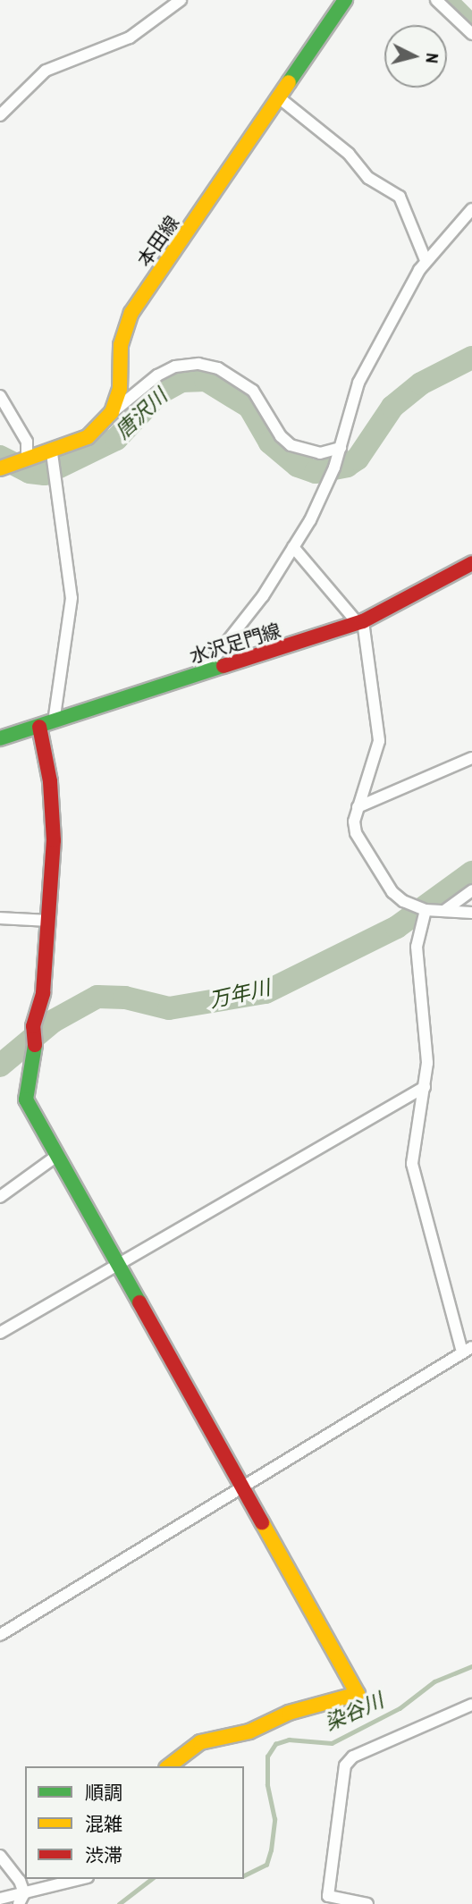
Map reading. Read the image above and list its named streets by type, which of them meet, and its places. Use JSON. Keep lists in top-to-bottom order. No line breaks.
{"streets":{"street":["本田線","水沢足門線"]},"water":["唐沢川","万年川","染谷川"],"legend":["順調","混雑","渋滞"],"north":"right"}
